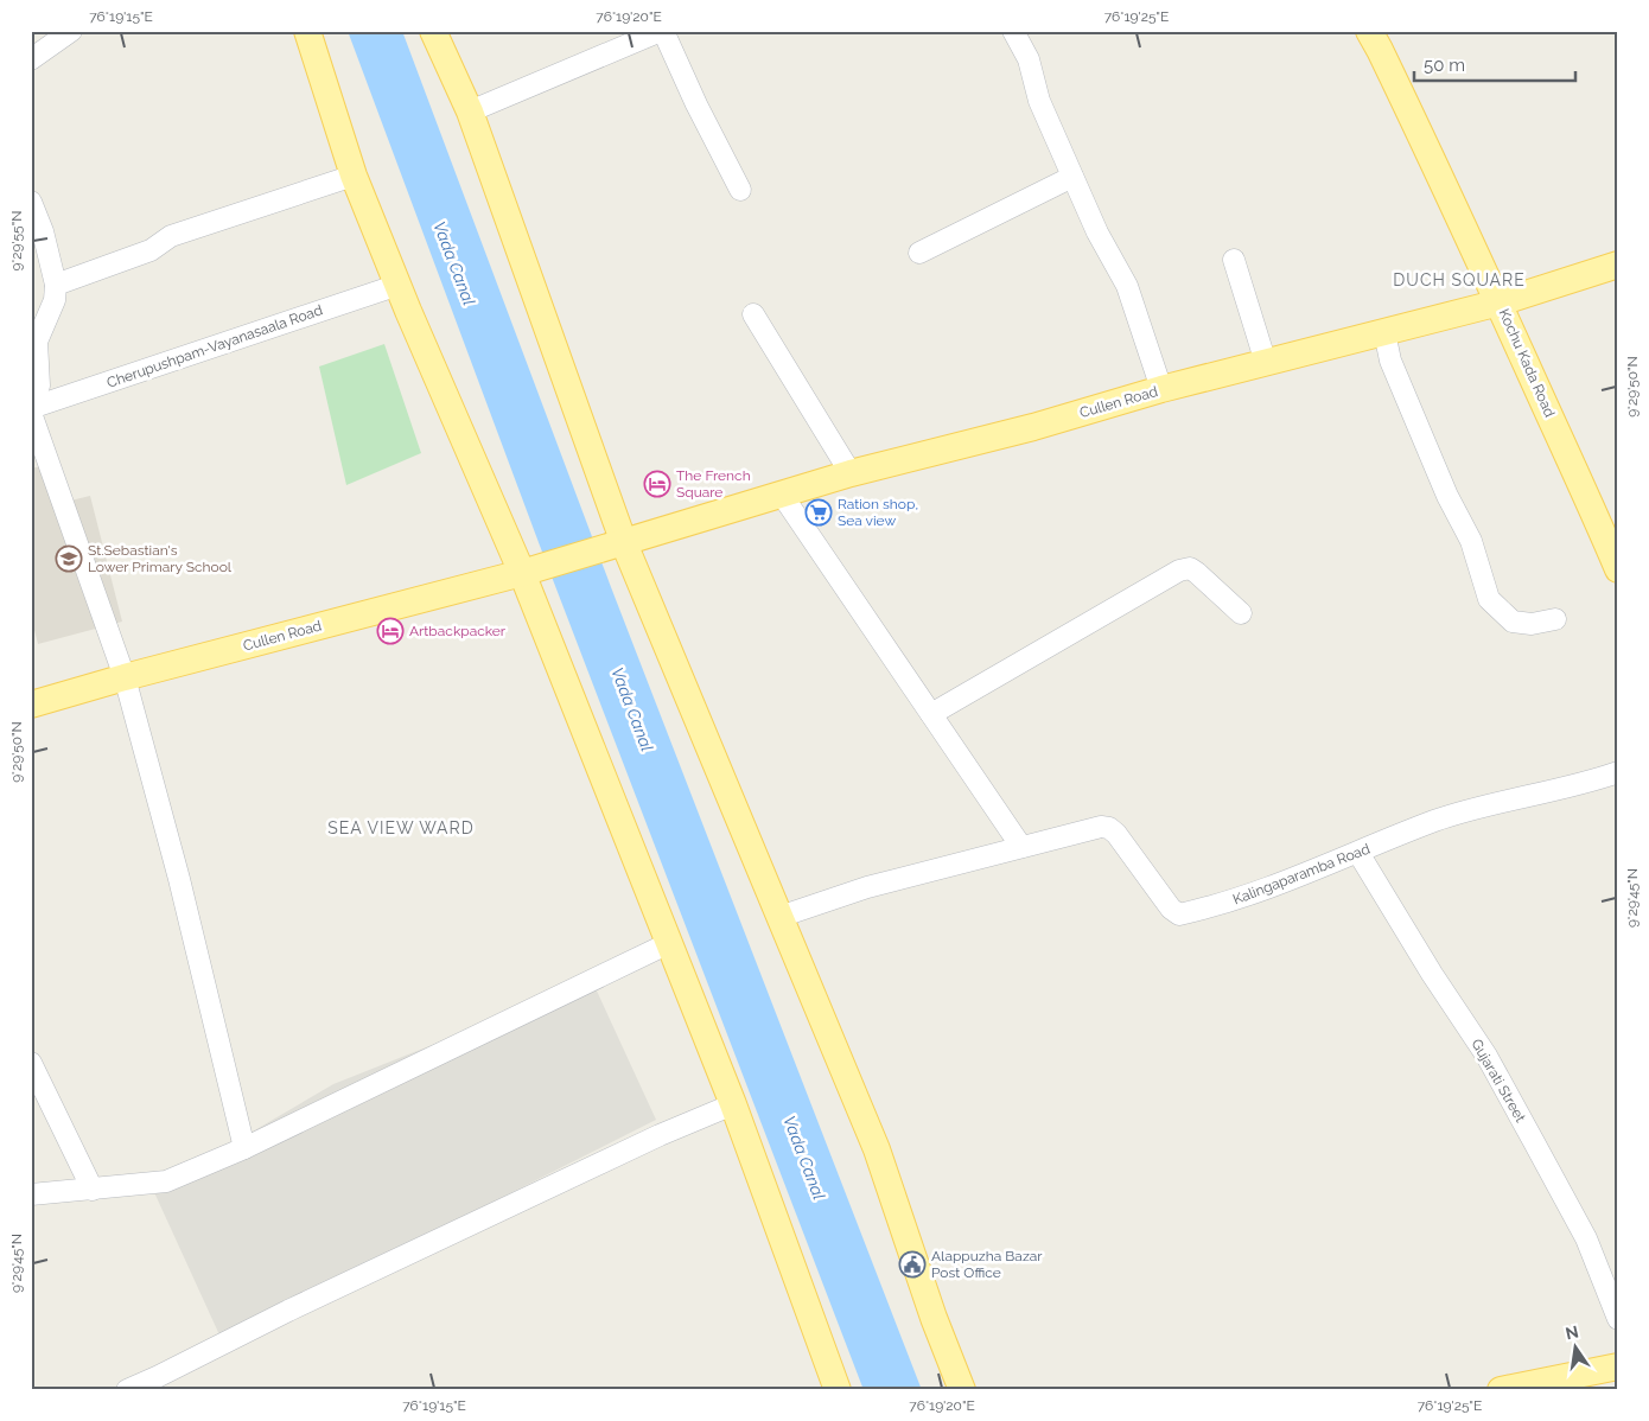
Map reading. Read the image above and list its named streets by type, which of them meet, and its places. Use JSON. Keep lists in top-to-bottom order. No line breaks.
{"streets":{"main road":["Kochu Kada Road","Cullen Road"],"street":["Cherupushpam-Vayanasaala Road","Kalingaparamba Road","Gujarati Street"]},"crossings":[["Kochu Kada Road","Cullen Road"],["Kalingaparamba Road","Gujarati Street"]],"districts":["DUCH SQUARE","SEA VIEW WARD"],"water":["Vada Canal"],"places":{"hotel":["The French Square","Artbackpacker"],"supermarket":["Ration shop, Sea view"],"school or university":["St.Sebastian's Lower Primary School"],"public building":["Alappuzha Bazar Post Office"]},"scale_bar":"50 m","north":"top","coordinates":["76°19'15\"E","76°19'20\"E","76°19'25\"E","9°29'55\"N","9°29'50\"N","9°29'45\"N"]}
